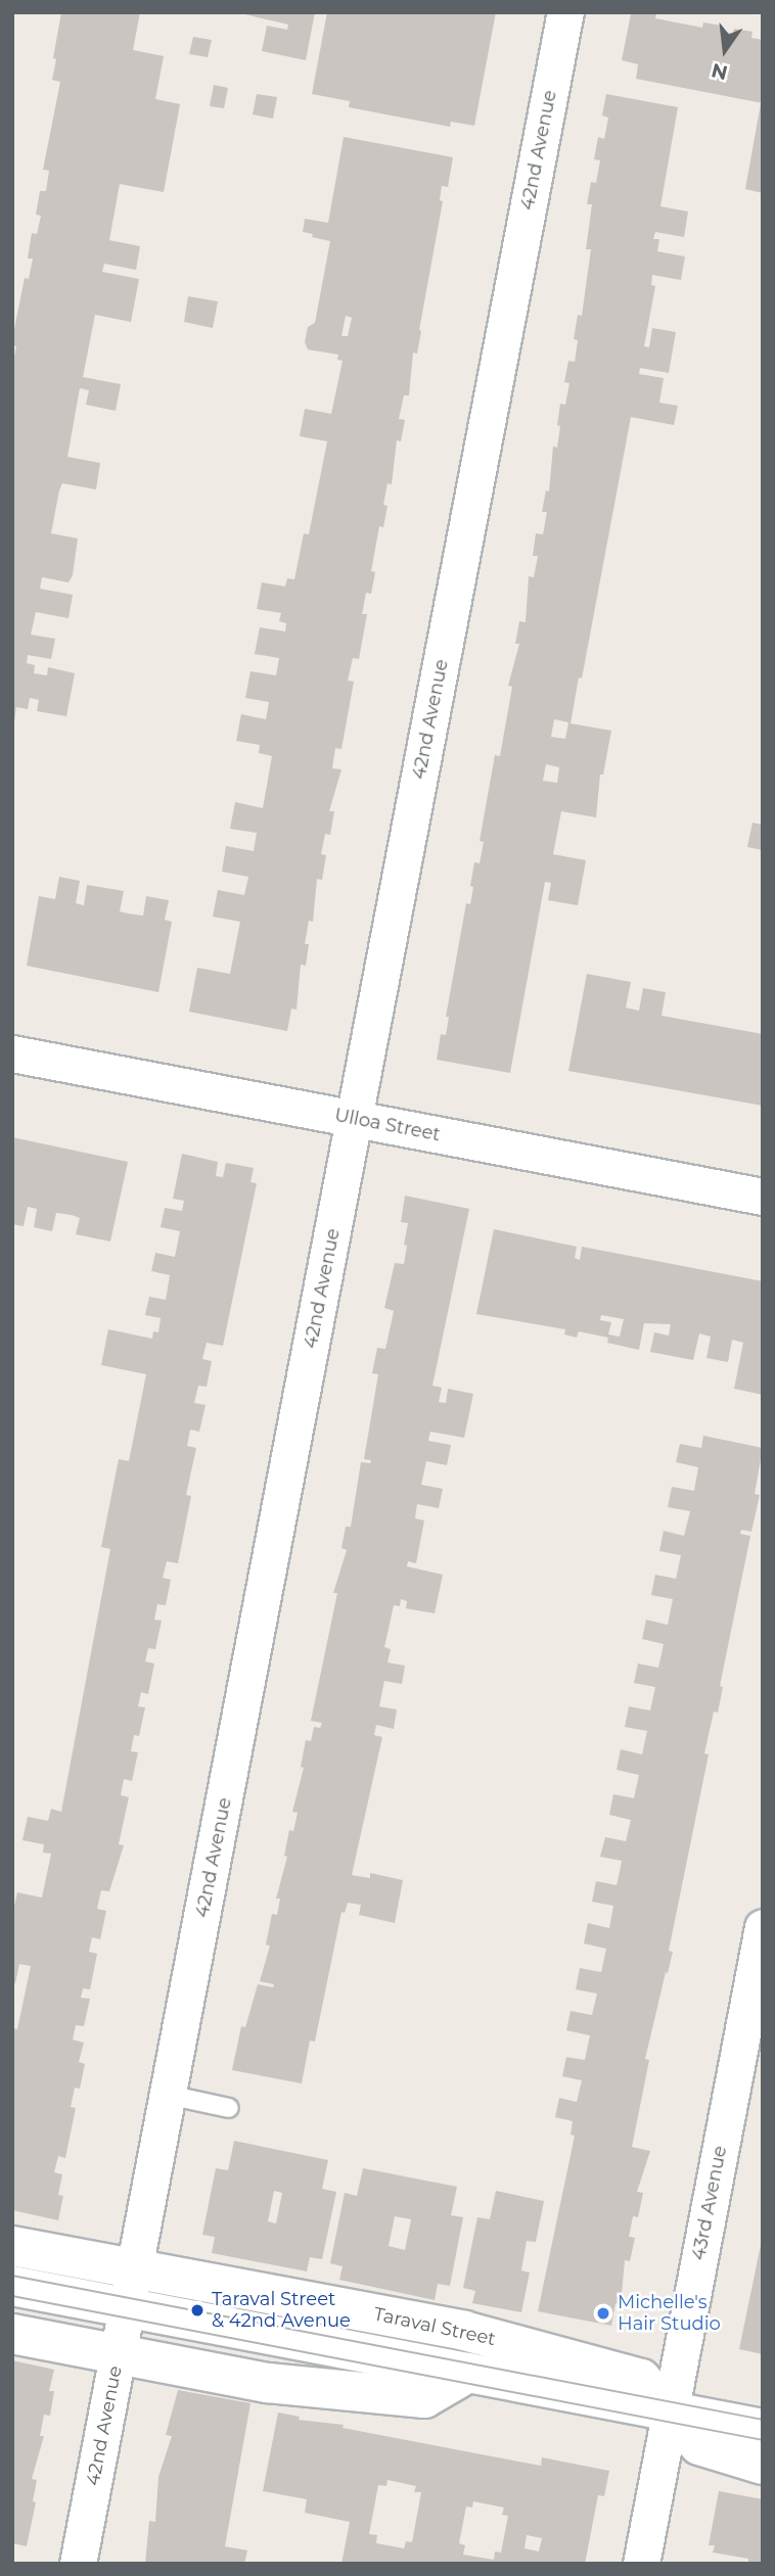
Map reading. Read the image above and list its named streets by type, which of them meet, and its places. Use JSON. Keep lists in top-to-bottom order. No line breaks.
{"streets":{"street":["42nd Avenue","Ulloa Street","43rd Avenue","Taraval Street"]},"crossings":[["42nd Avenue","Ulloa Street"],["42nd Avenue","Taraval Street"],["43rd Avenue","Taraval Street"]],"places":["Taraval Street & 42nd Avenue","Michelle's Hair Studio"],"north":"bottom"}
